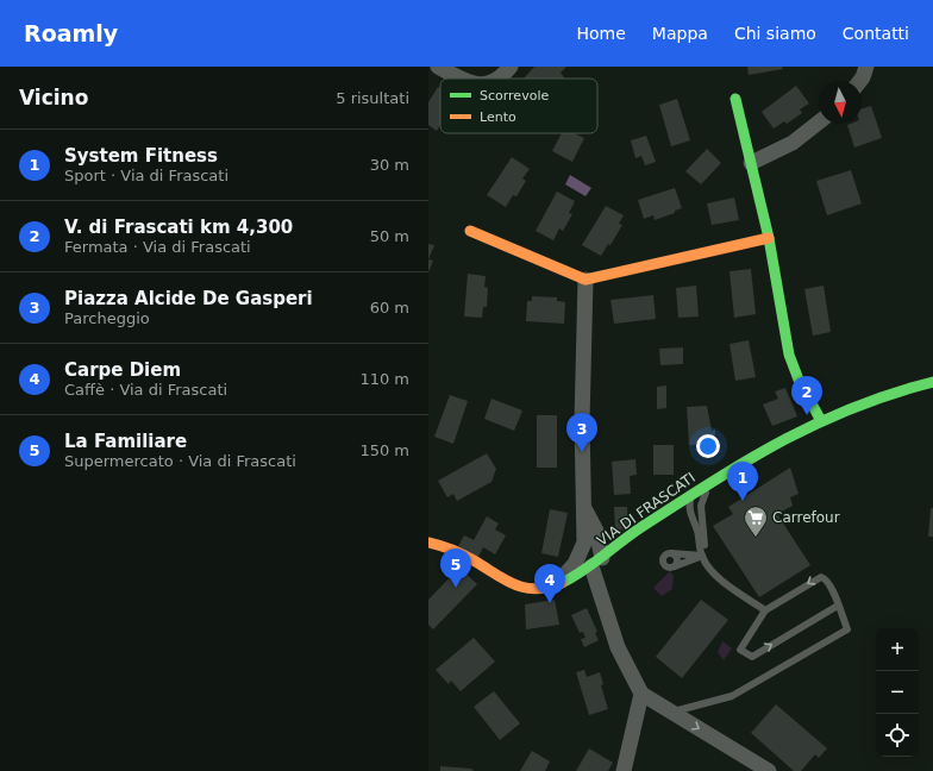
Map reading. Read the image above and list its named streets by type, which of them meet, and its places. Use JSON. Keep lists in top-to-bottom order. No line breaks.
{"streets":{"street":["VIA DI FRASCATI"]},"places":{"supermarket":["Carrefour"]},"legend":["Scorrevole","Lento"],"north":"bottom","page":{"header":"Roamly","nav":["Home","Mappa","Chi siamo","Contatti"],"heading":["Vicino","5 risultati"],"list":[{"mark":"1","name":"System Fitness","note":"Sport · Via di Frascati","value":"30 m"},{"mark":"2","name":"V. di Frascati km 4,300","note":"Fermata · Via di Frascati","value":"50 m"},{"mark":"3","name":"Piazza Alcide De Gasperi","note":"Parcheggio","value":"60 m"},{"mark":"4","name":"Carpe Diem","note":"Caffè · Via di Frascati","value":"110 m"},{"mark":"5","name":"La Familiare","note":"Supermercato · Via di Frascati","value":"150 m"}],"pins":["2","3","1","5","4"],"map_buttons":["+","−"]}}
